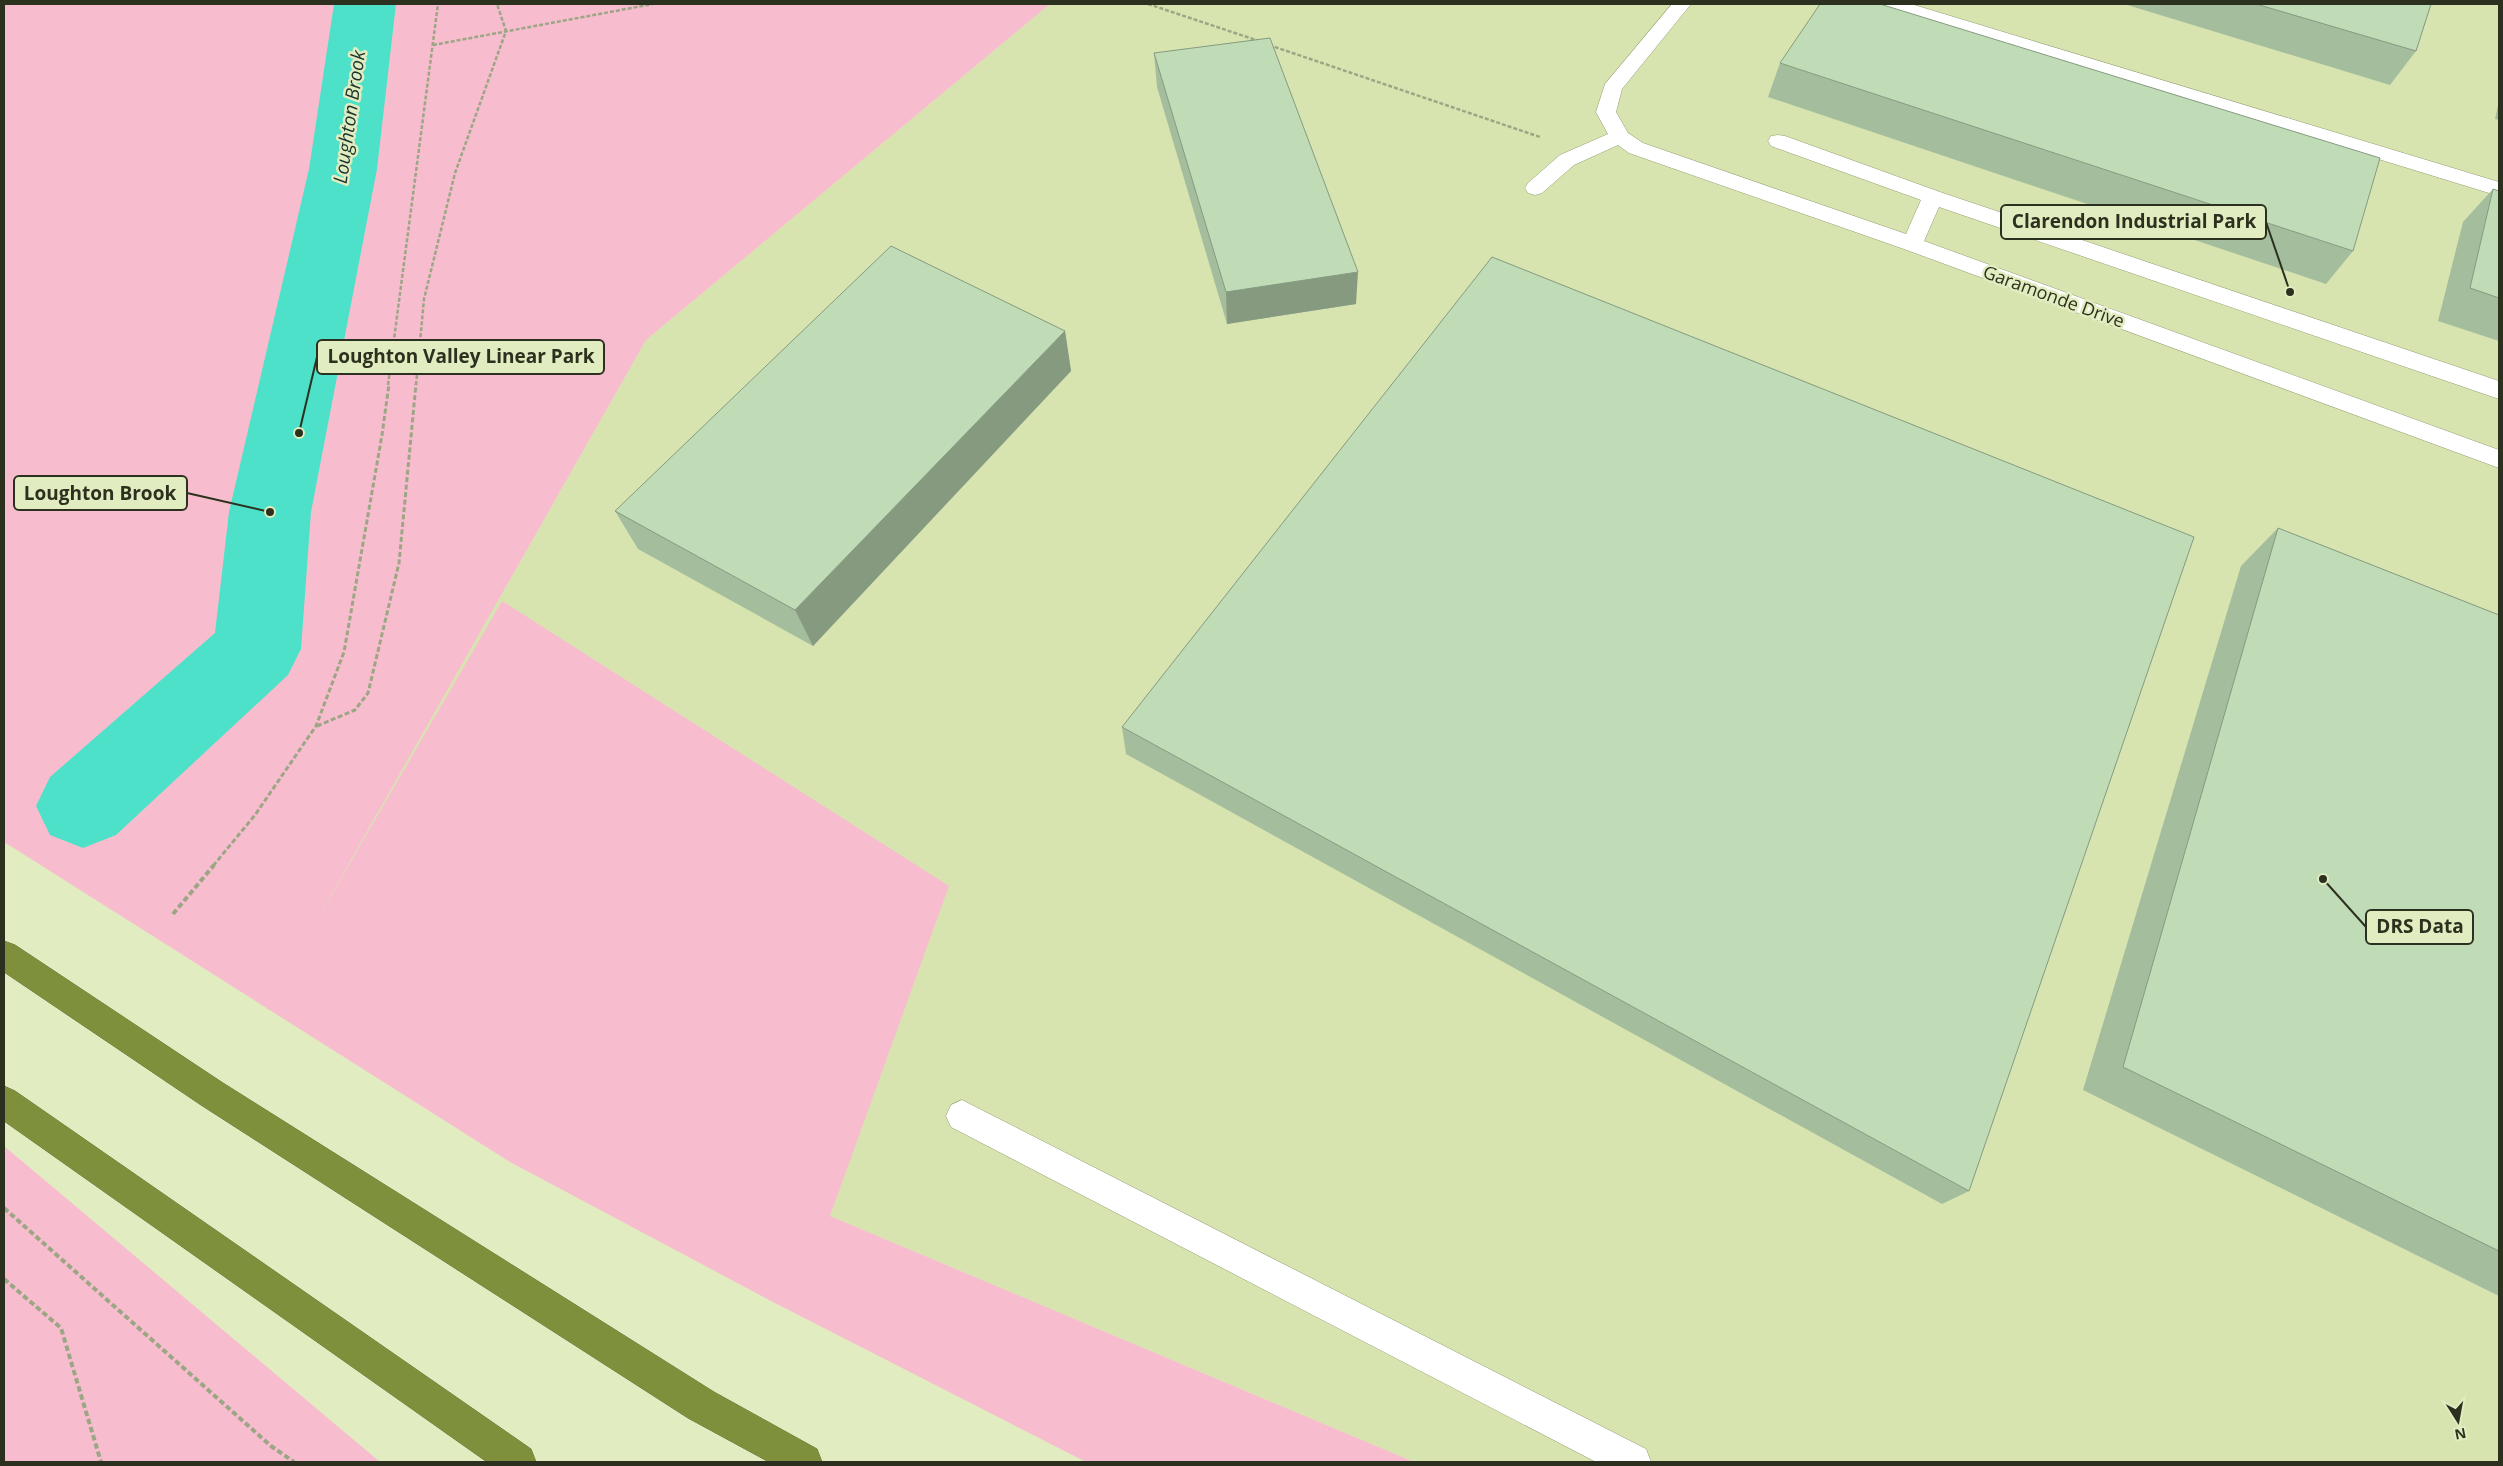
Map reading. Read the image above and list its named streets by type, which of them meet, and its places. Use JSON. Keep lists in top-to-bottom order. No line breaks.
{"streets":{"street":["Garamonde Drive"]},"water":["Loughton Brook"],"places":["Clarendon Industrial Park","Loughton Valley Linear Park","Loughton Brook","DRS Data"],"north":"bottom"}
